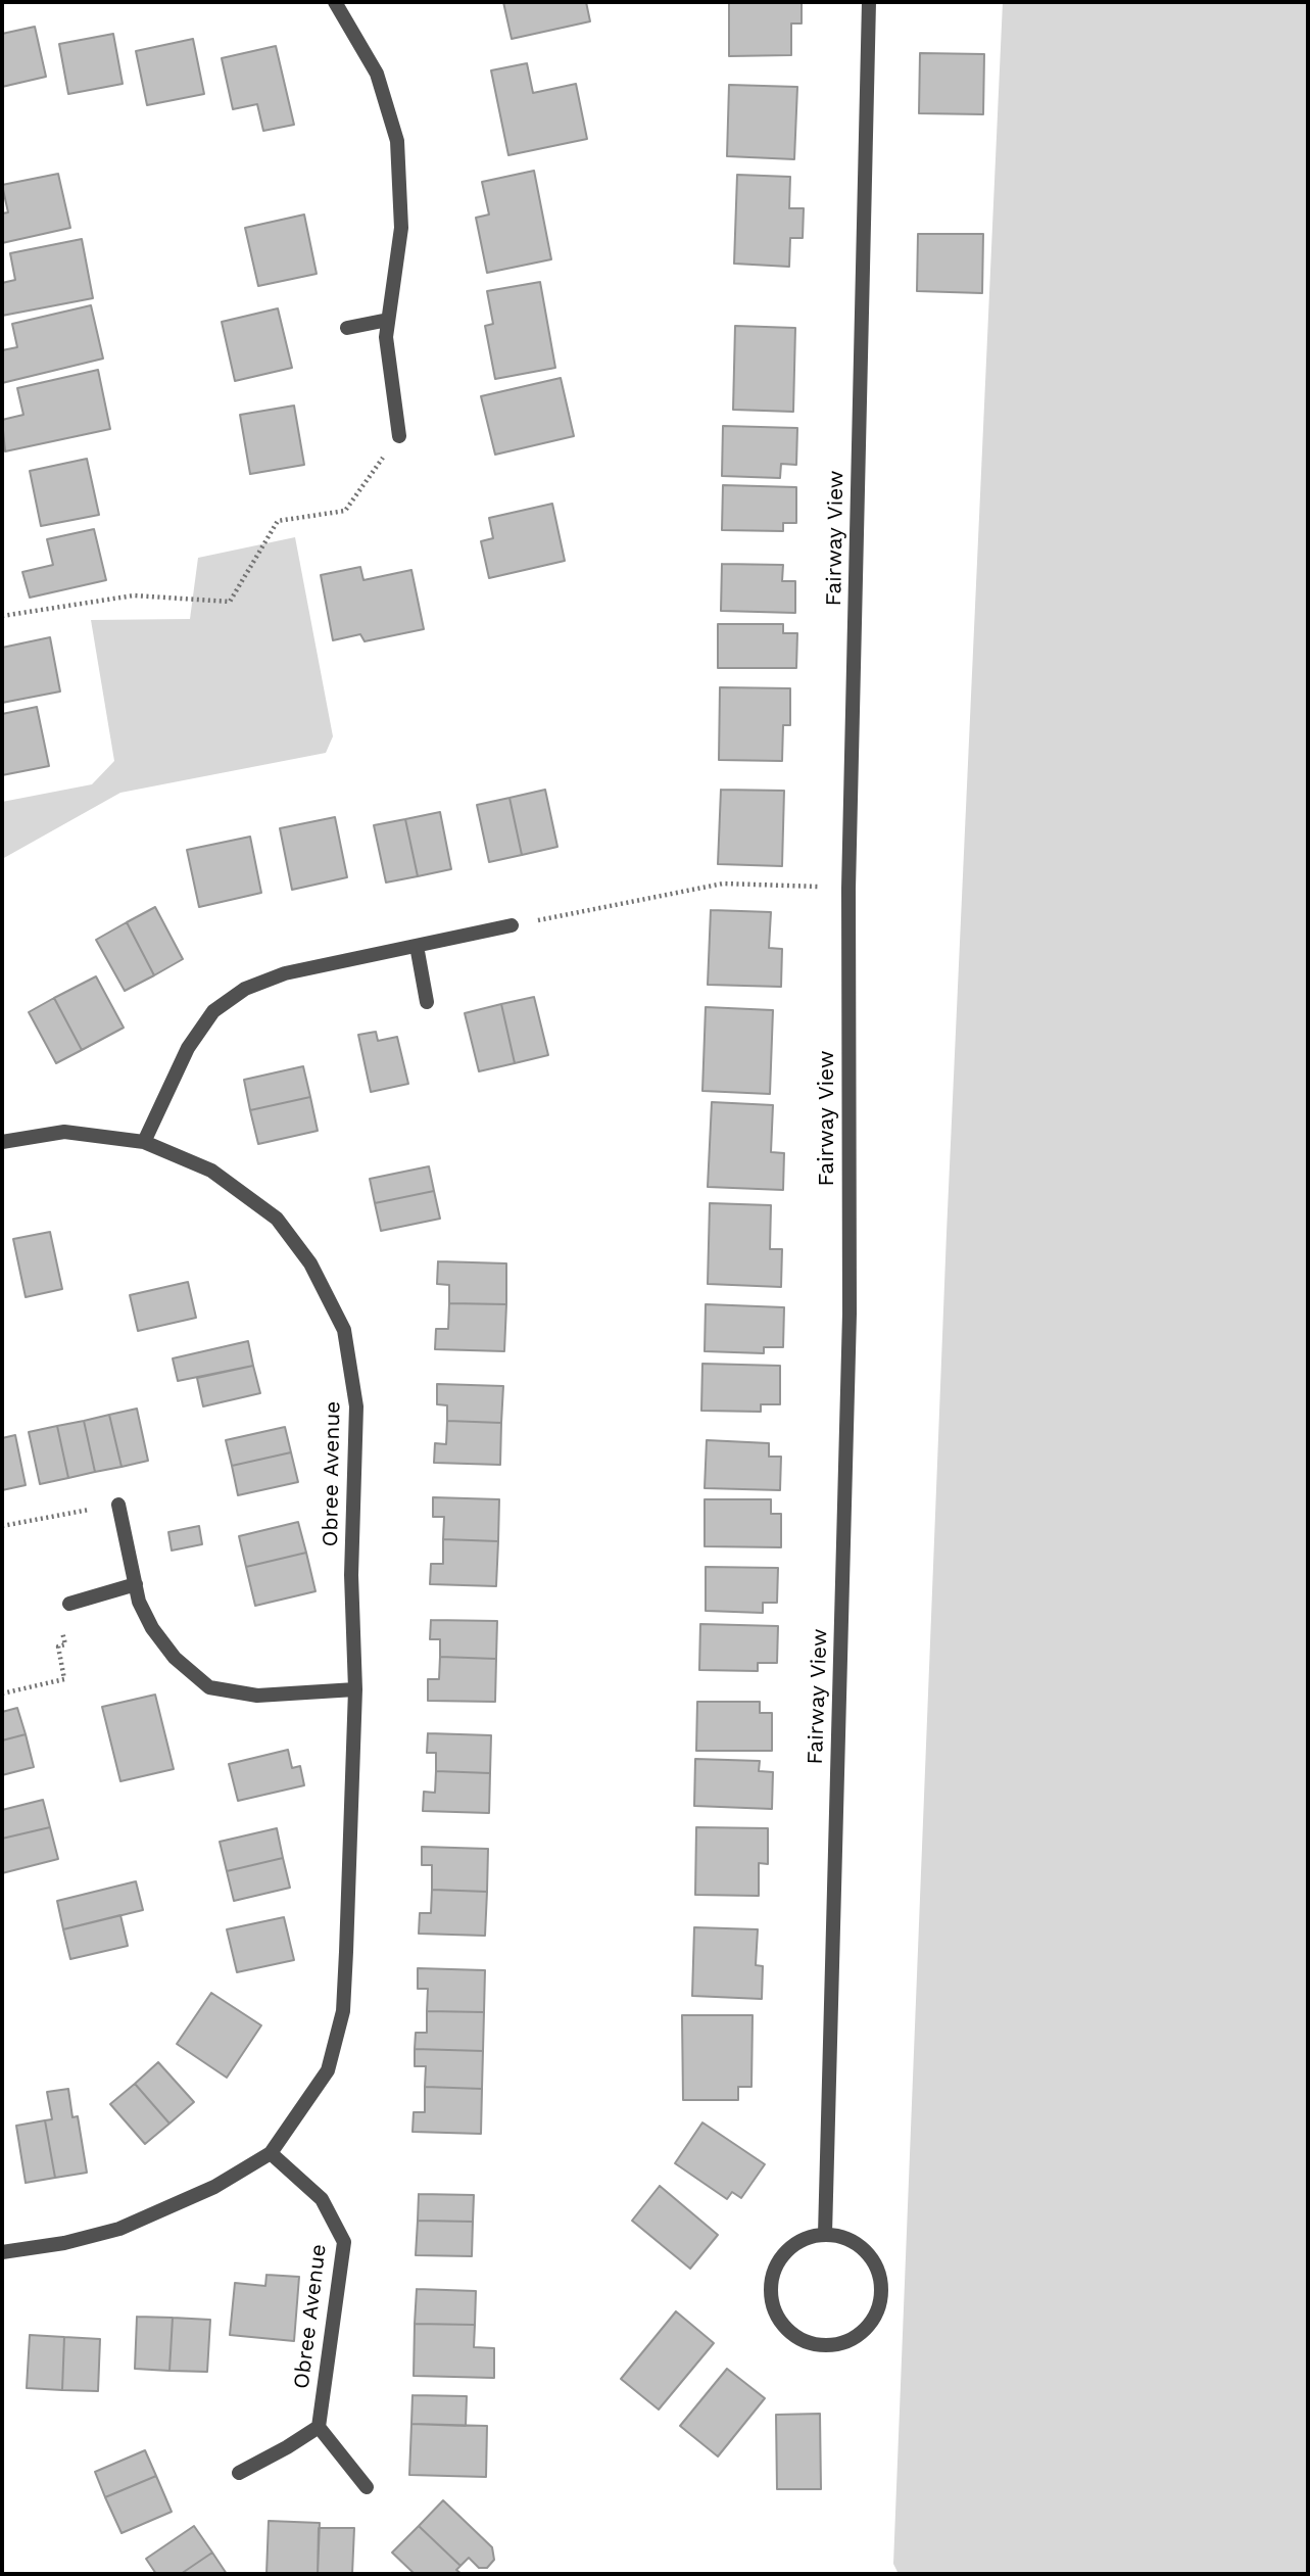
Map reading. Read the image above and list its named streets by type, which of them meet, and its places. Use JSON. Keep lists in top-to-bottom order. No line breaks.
{"streets":{"street":["Fairway View","Obree Avenue"]}}
